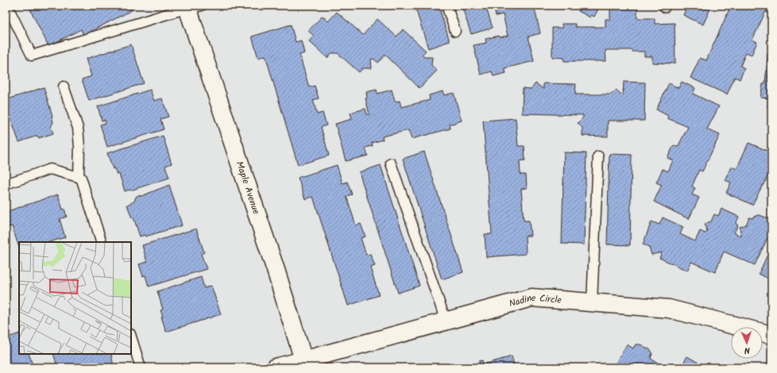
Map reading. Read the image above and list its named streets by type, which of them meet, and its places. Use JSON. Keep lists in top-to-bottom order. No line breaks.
{"streets":{"street":["Maple Avenue","Nadine Circle"]},"crossings":[["Maple Avenue","Nadine Circle"]],"north":"bottom"}
